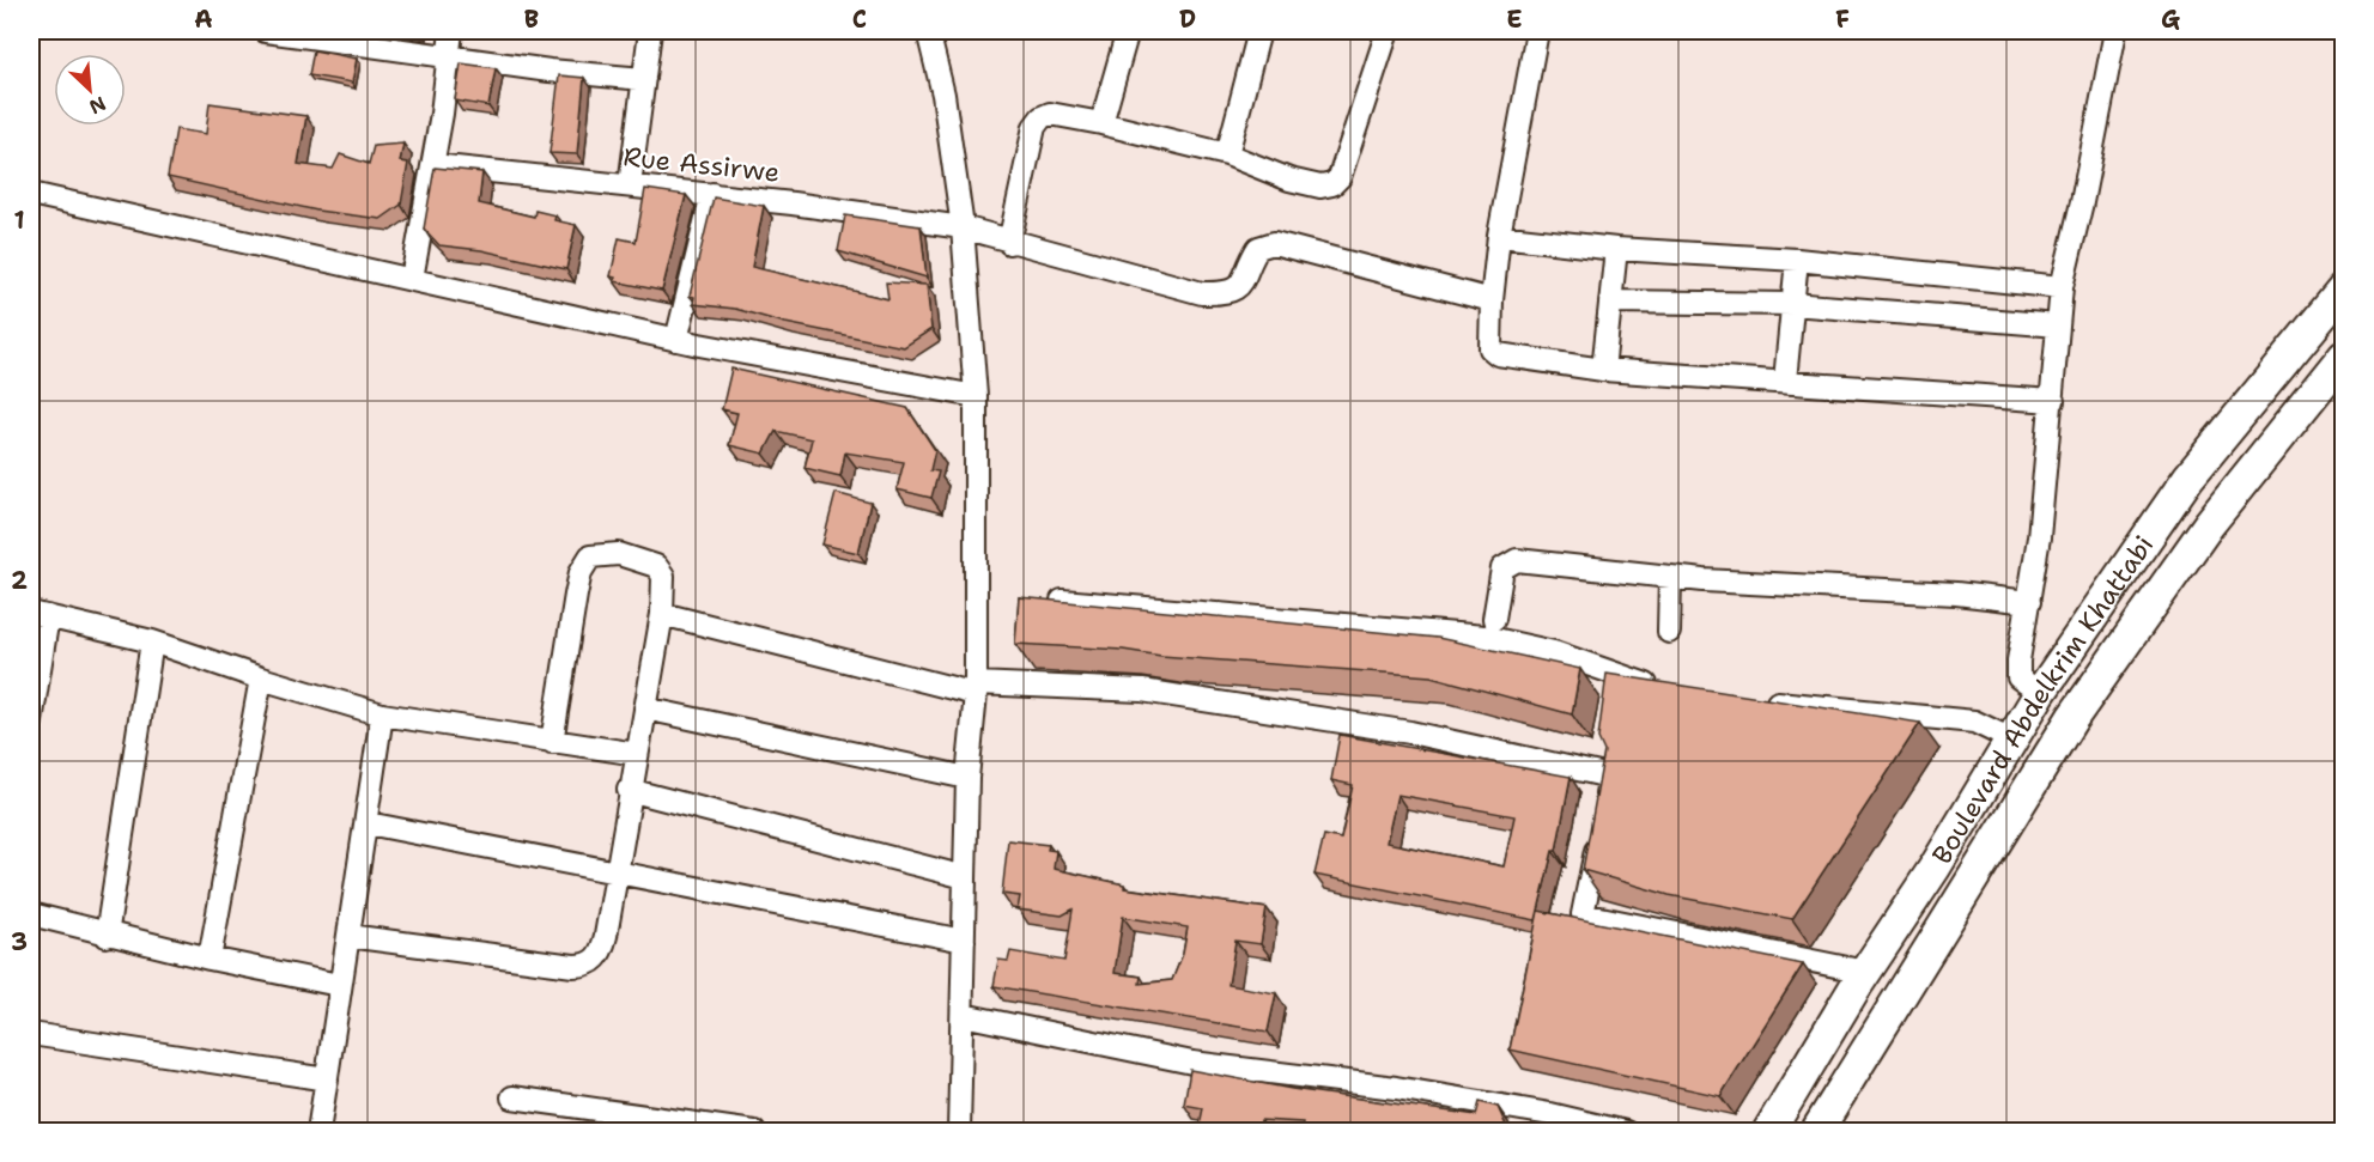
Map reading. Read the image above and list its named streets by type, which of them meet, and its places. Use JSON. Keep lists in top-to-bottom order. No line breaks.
{"streets":{"street":["Rue Assirwe","Boulevard Abdelkrim Khattabi"]},"north":"bottom right","grid":{"columns":["A","B","C","D","E","F","G"],"rows":["1","2","3"]}}
